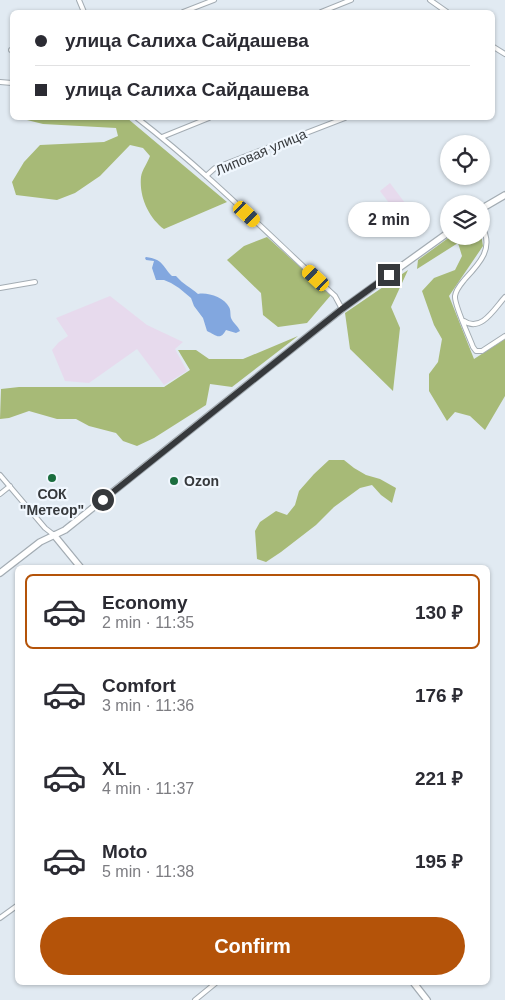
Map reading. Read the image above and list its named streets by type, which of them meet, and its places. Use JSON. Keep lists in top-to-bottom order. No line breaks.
{"streets":{"street":["Липовая улица"]},"places":["СОК \"Метеор\"","Ozon"],"page":{"banner":["улица Салиха Сайдашева","улица Салиха Сайдашева"],"bubble":"2 min","list":[{"name":"Economy","note":"2 min · 11:35","value":"130 ₽"},{"name":"Comfort","note":"3 min · 11:36","value":"176 ₽"},{"name":"XL","note":"4 min · 11:37","value":"221 ₽"},{"name":"Moto","note":"5 min · 11:38","value":"195 ₽"}],"buttons":"Confirm"}}
